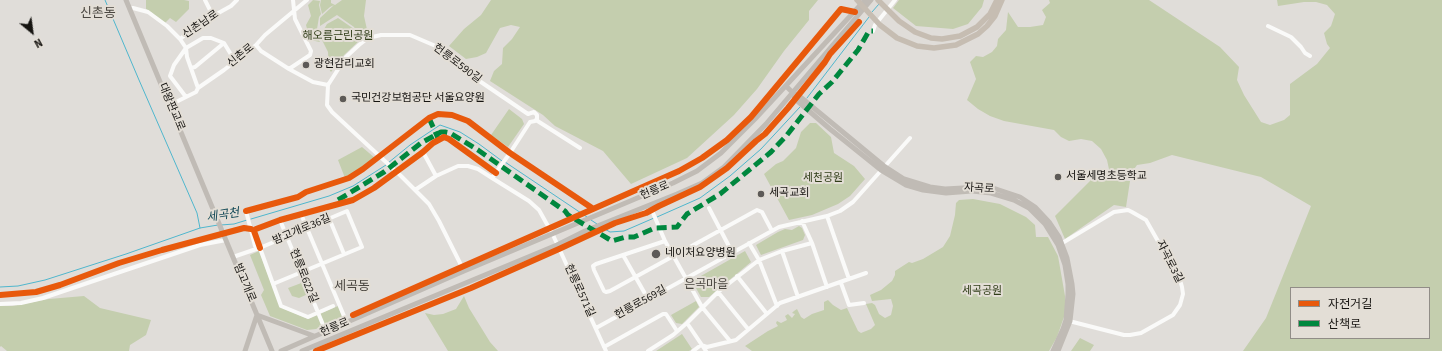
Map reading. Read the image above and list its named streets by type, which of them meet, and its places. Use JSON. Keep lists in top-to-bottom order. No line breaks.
{"streets":{"main road":["대왕판교로","자곡로","헌릉로","밤고개로"],"street":["신촌남로","신촌로","헌릉로590길","밤고개로36길","자곡로3길","헌릉로622길","헌릉로571길","헌릉로569길"]},"crossings":[["신촌남로","신촌로"],["신촌로","대왕판교로"],["헌릉로590길","헌릉로571길"],["대왕판교로","밤고개로"],["자곡로","헌릉로"],["자곡로","자곡로3길"],["자곡로","헌릉로569길"],["헌릉로","헌릉로622길"],["헌릉로","헌릉로571길"],["밤고개로36길","헌릉로622길"],["밤고개로36길","밤고개로"],["헌릉로571길","헌릉로569길"]],"districts":["신촌동","은곡마을","세곡동"],"water":["세곡천"],"parks":["해오름근린공원","세천공원","세곡공원"],"places":["광현감리교회","국민건강보험공단 서울요양원","서울세명초등학교","세곡교회","네이처요양병원"],"legend":["자전거길","산책로"],"north":"bottom right"}
